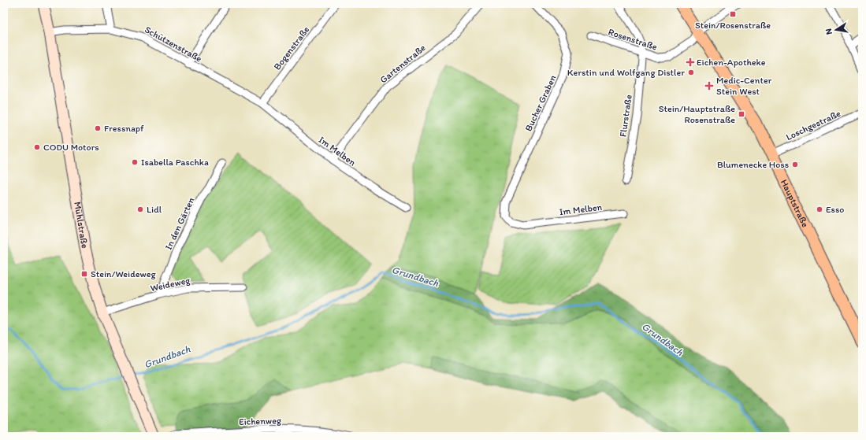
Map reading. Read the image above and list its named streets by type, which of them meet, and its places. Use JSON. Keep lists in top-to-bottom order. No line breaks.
{"streets":{"main road":["Hauptstraße"],"street":["Rosenstraße","Schützenstraße","Bogenstraße","Gartenstraße","Bucher Graben","Flurstraße","Loschgestraße","Im Melben","In den Gärten","Mühlstraße","Weideweg","Eichenweg"]},"crossings":[["Rosenstraße","Flurstraße"],["Rosenstraße","Hauptstraße"],["Schützenstraße","Bogenstraße"],["Schützenstraße","Im Melben"],["Schützenstraße","Mühlstraße"],["Bogenstraße","Im Melben"],["Gartenstraße","Im Melben"],["Bucher Graben","Im Melben"],["Loschgestraße","Hauptstraße"],["In den Gärten","Weideweg"],["Mühlstraße","Weideweg"]],"water":["Grundbach"],"places":{"transit":["Stein/Rosenstraße","Stein/Hauptstraße Rosenstraße","Stein/Weideweg"],"health":["Eichen-Apotheke","Medic-Center Stein West"],"other":["Kerstin und Wolfgang Distler","Fressnapf","CODU Motors","Isabella Paschka","Blumenecke Hoss","Lidl","Esso"]},"north":"left"}
